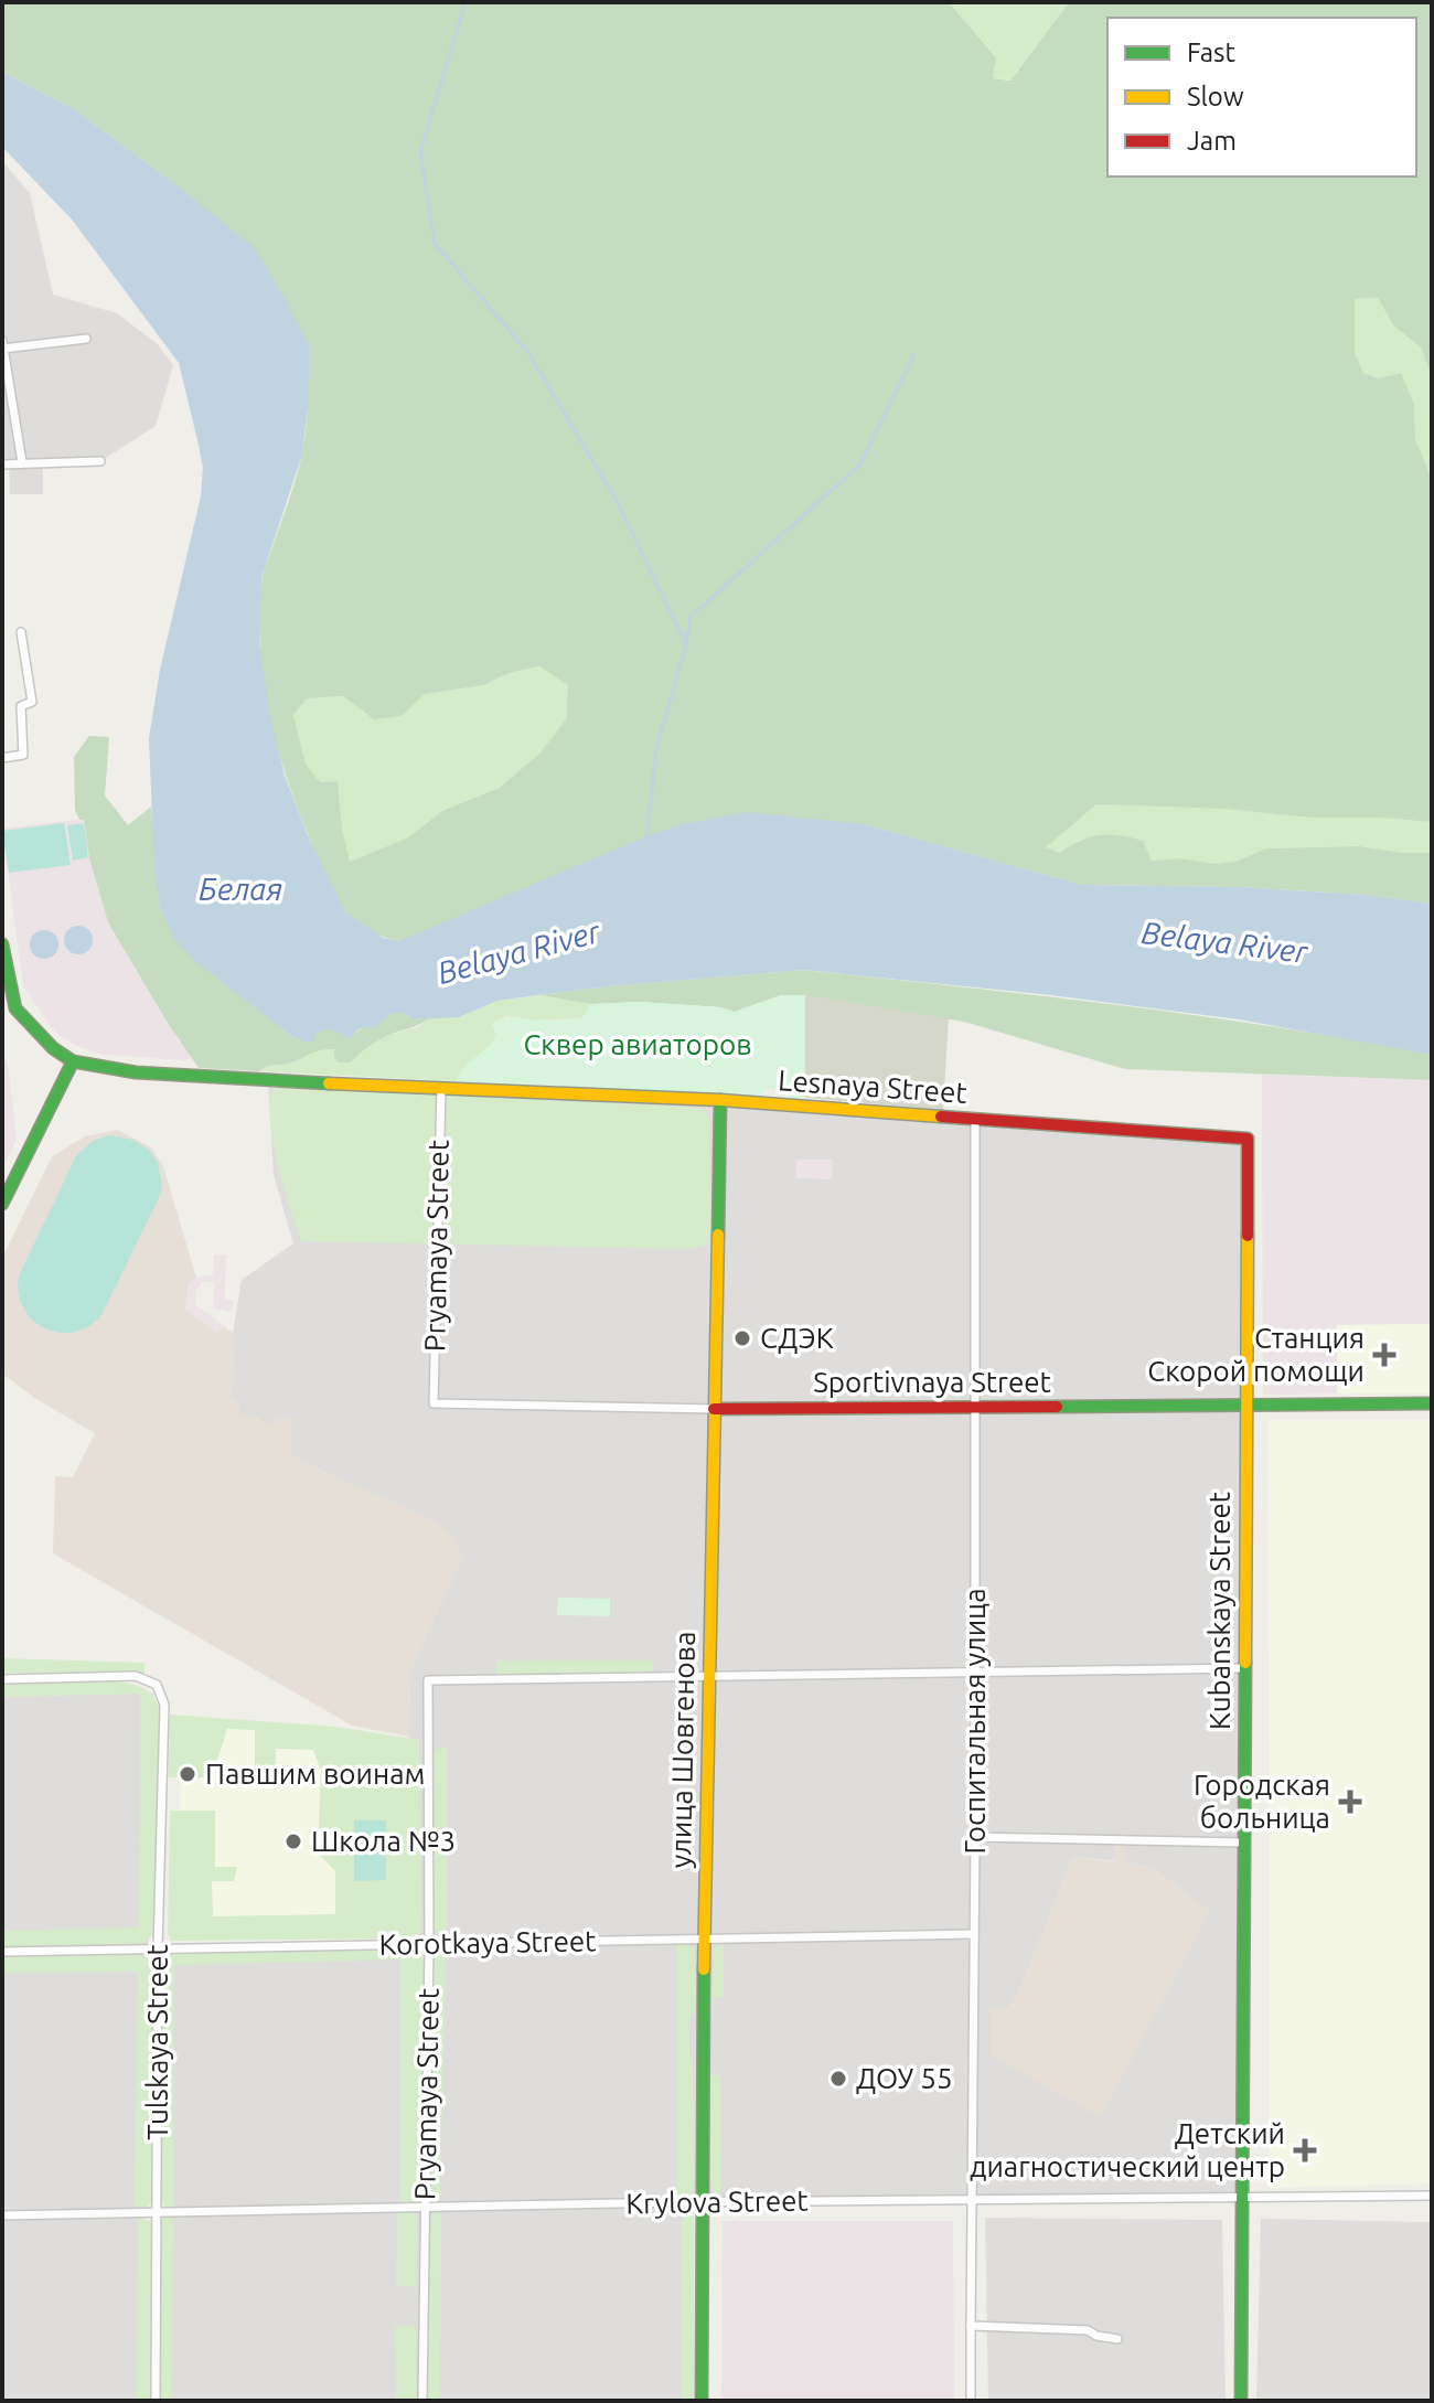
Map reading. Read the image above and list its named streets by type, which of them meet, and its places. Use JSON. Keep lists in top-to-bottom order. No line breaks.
{"streets":{"main road":["Lesnaya Street","Sportivnaya Street","Kubanskaya Street","улица Шовгенова"],"street":["Pryamaya Street","Госпитальная улица","Korotkaya Street","Tulskaya Street","Krylova Street"]},"crossings":[["Lesnaya Street","Pryamaya Street"],["Lesnaya Street","Kubanskaya Street"],["Lesnaya Street","Госпитальная улица"],["Lesnaya Street","улица Шовгенова"],["Pryamaya Street","Sportivnaya Street"],["Pryamaya Street","улица Шовгенова"],["Pryamaya Street","Korotkaya Street"],["Pryamaya Street","Krylova Street"],["Sportivnaya Street","Kubanskaya Street"],["Sportivnaya Street","Госпитальная улица"],["Sportivnaya Street","улица Шовгенова"],["Kubanskaya Street","Krylova Street"],["Госпитальная улица","Korotkaya Street"],["Госпитальная улица","Krylova Street"],["улица Шовгенова","Korotkaya Street"],["улица Шовгенова","Krylova Street"],["Korotkaya Street","Tulskaya Street"],["Tulskaya Street","Krylova Street"]],"water":["Белая","Belaya River"],"parks":["Сквер авиаторов"],"places":{"other":["СДЭК","Павшим воинам","Школа №3","ДОУ 55"],"health":["Станция Скорой помощи","Городская больница","Детский диагностический центр"]},"legend":["Fast","Slow","Jam"]}
